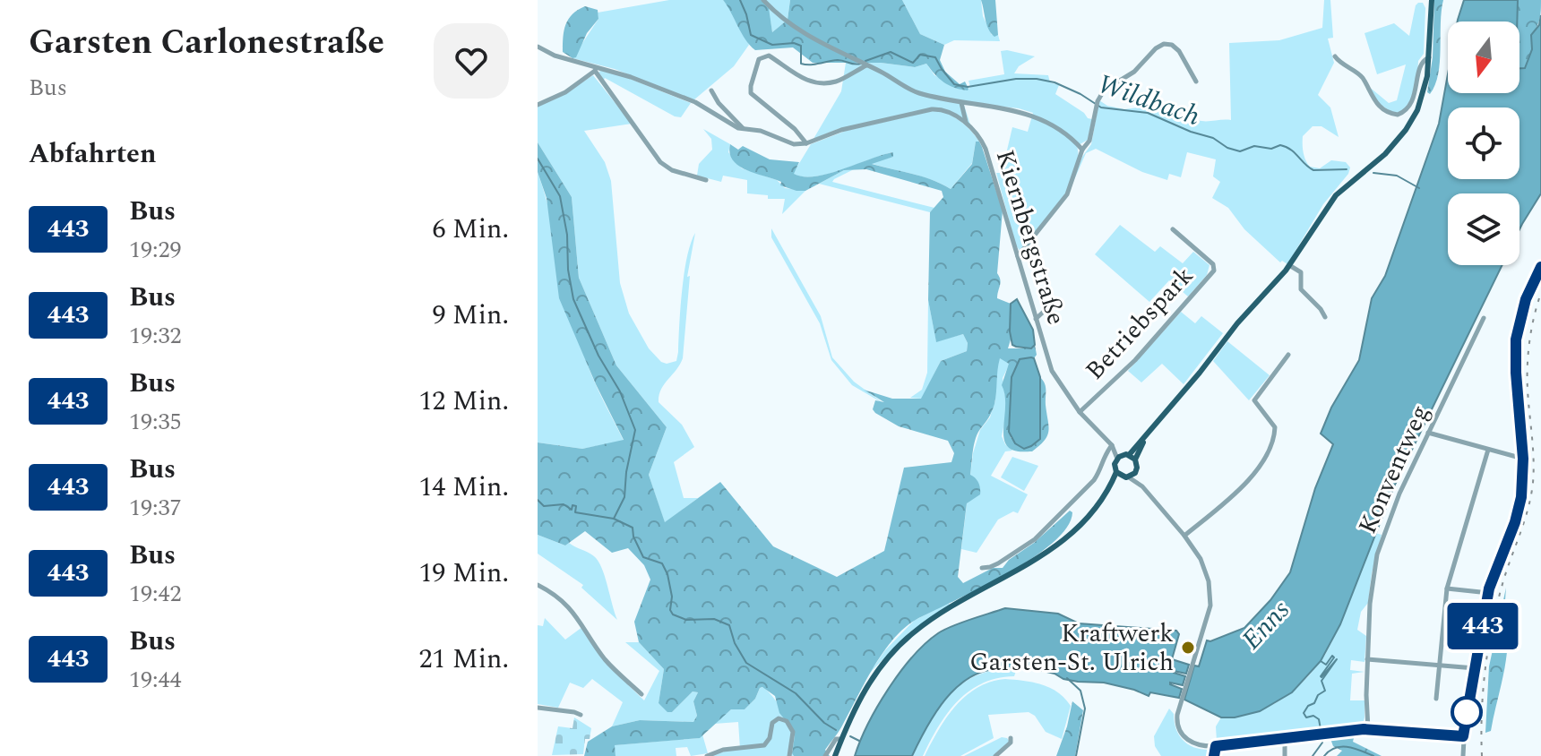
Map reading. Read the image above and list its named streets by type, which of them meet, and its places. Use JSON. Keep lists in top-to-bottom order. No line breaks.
{"streets":{"street":["Kiernbergstraße","Betriebspark","Konventweg"]},"crossings":[["Kiernbergstraße","Betriebspark"]],"water":["Wildbach","Enns"],"places":["Kraftwerk Garsten-St. Ulrich"],"lines":["bus line 443"],"north":"bottom","page":{"heading":[["Garsten Carlonestraße","Bus"],"Abfahrten"],"on_map":"443","list":[{"mark":"443","name":"Bus","note":"19:29","value":"6 Min."},{"mark":"443","name":"Bus","note":"19:32","value":"9 Min."},{"mark":"443","name":"Bus","note":"19:35","value":"12 Min."},{"mark":"443","name":"Bus","note":"19:37","value":"14 Min."},{"mark":"443","name":"Bus","note":"19:42","value":"19 Min."},{"mark":"443","name":"Bus","note":"19:44","value":"21 Min."}]}}
